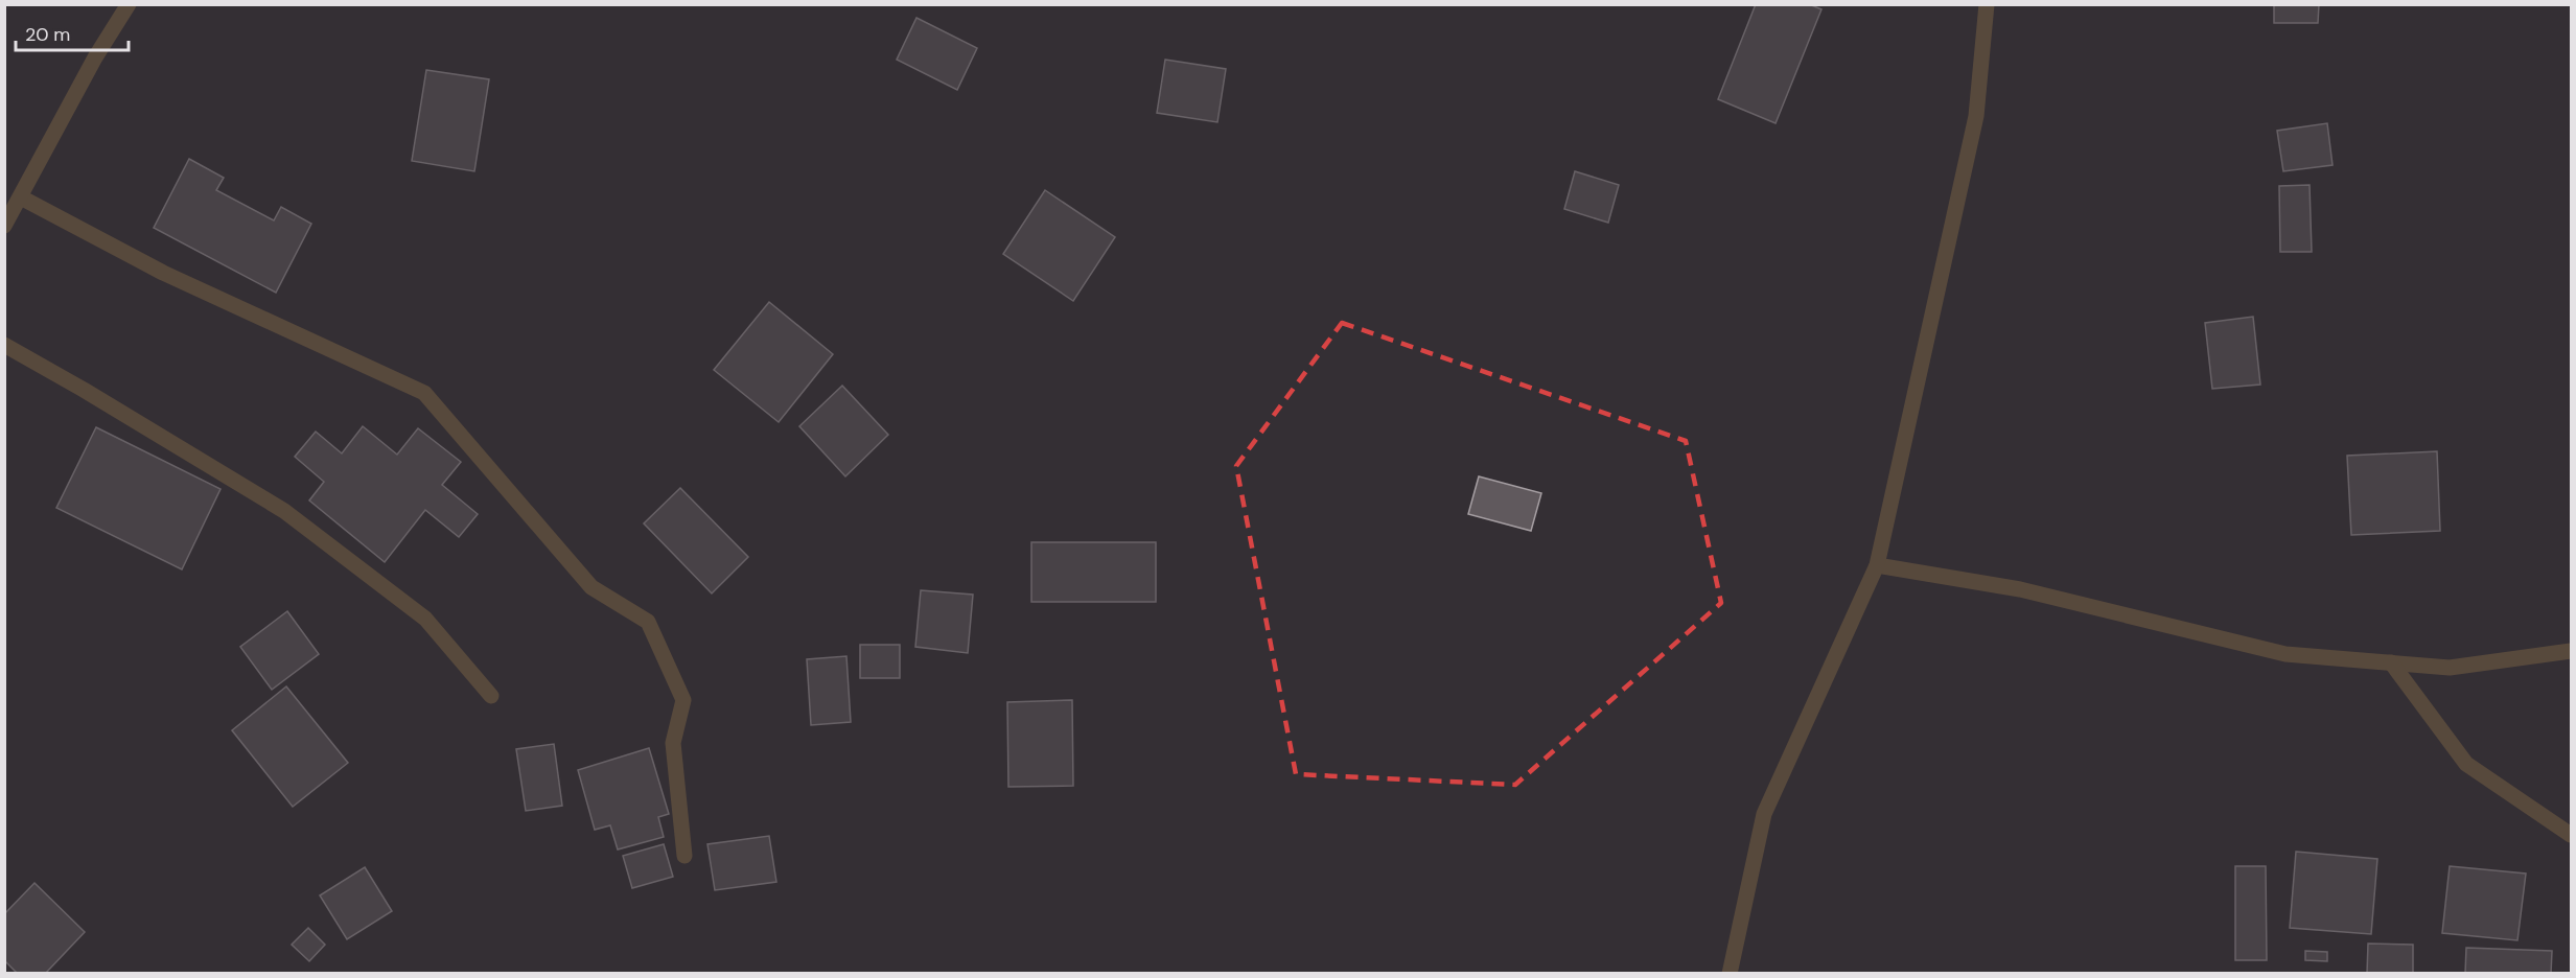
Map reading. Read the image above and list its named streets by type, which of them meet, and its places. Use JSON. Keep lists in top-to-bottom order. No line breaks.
{"scale_bar":"20 m"}
